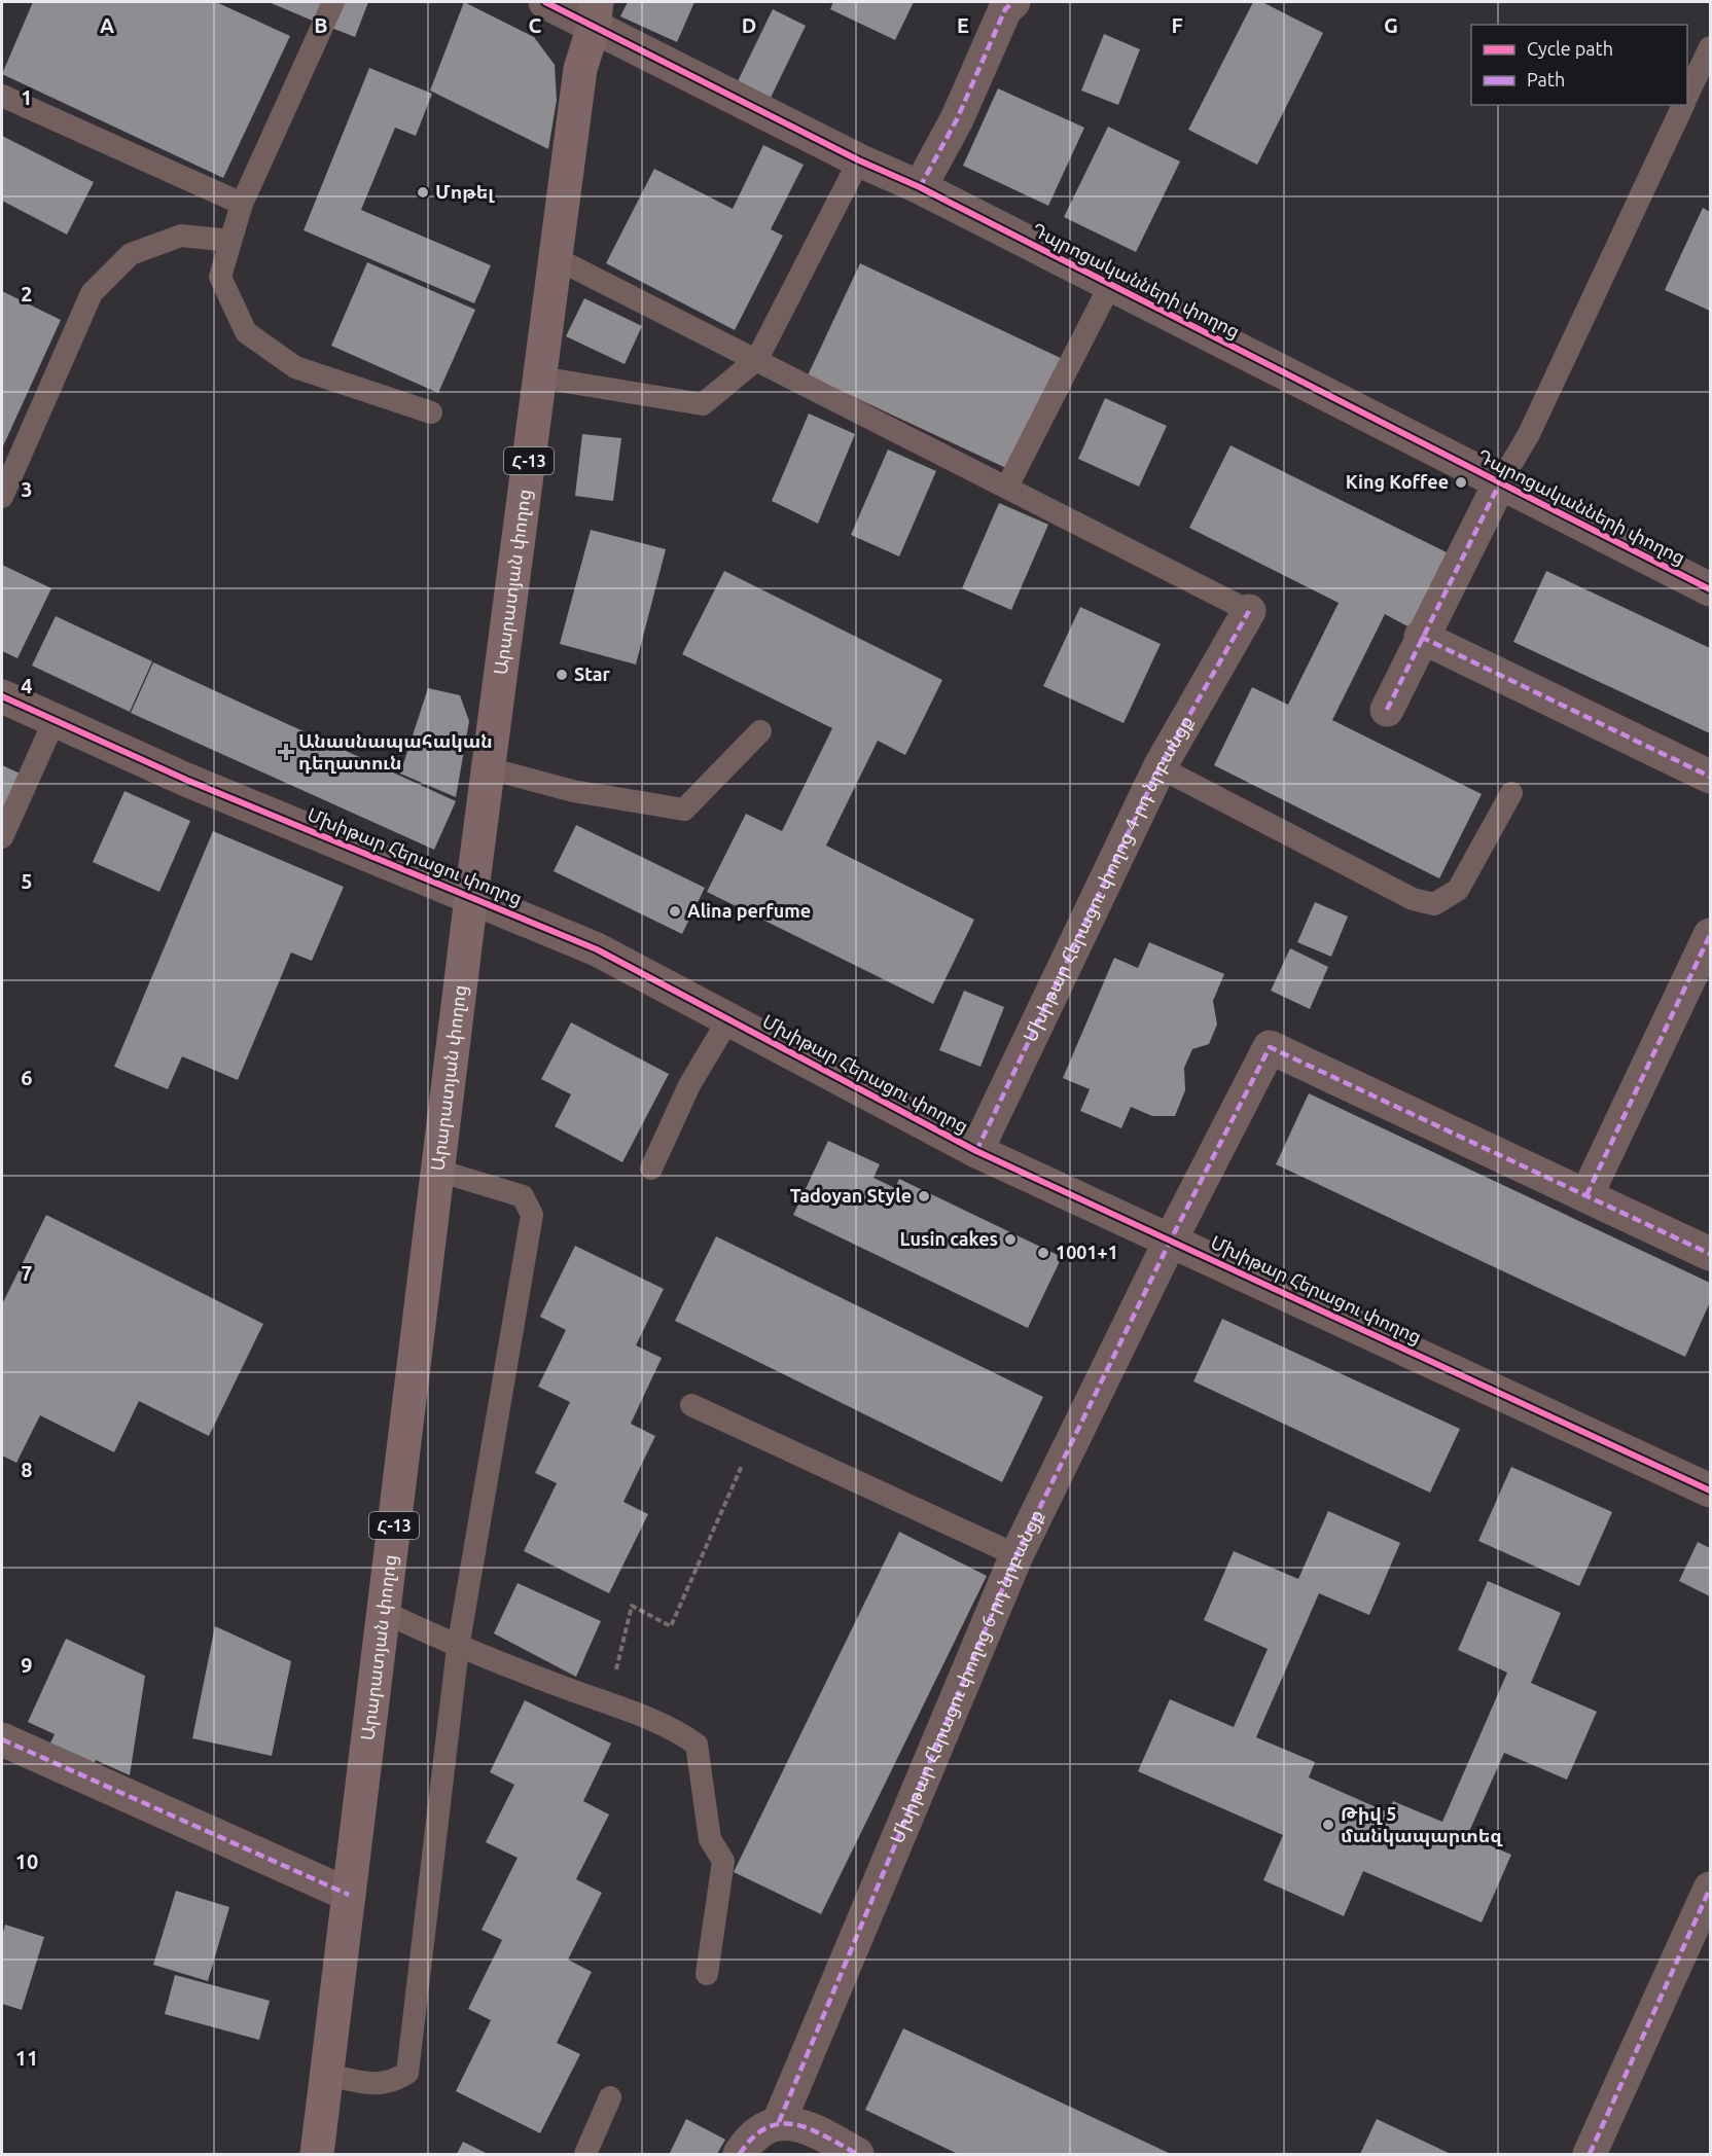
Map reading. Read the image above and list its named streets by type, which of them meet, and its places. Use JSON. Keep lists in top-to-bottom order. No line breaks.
{"streets":{"main road":["Հ-13","Արարատյան փողոց"],"street":["Դպրոցականների փողոց","Մխիթար Հերացու փողոց","Մխիթար Հերացու փողոց 4-րդ նրբանցք","Մխիթար Հերացու փողոց 6-րդ նրբանցք"]},"crossings":[["Դպրոցականների փողոց","Արարատյան փողոց"],["Արարատյան փողոց","Մխիթար Հերացու փողոց"],["Մխիթար Հերացու փողոց","Մխիթար Հերացու փողոց 4-րդ նրբանցք"],["Մխիթար Հերացու փողոց","Մխիթար Հերացու փողոց 6-րդ նրբանցք"]],"places":{"other":["Մոթել","King Koffee","Star","Alina perfume","Tadoyan Style","Lusin cakes","1001+1","Թիվ 5 մանկապարտեզ"],"health":["Անասնապահական դեղատուն"]},"legend":["Cycle path","Path"],"grid":{"columns":["A","B","C","D","E","F","G"],"rows":["1","2","3","4","5","6","7","8","9","10","11"]}}
